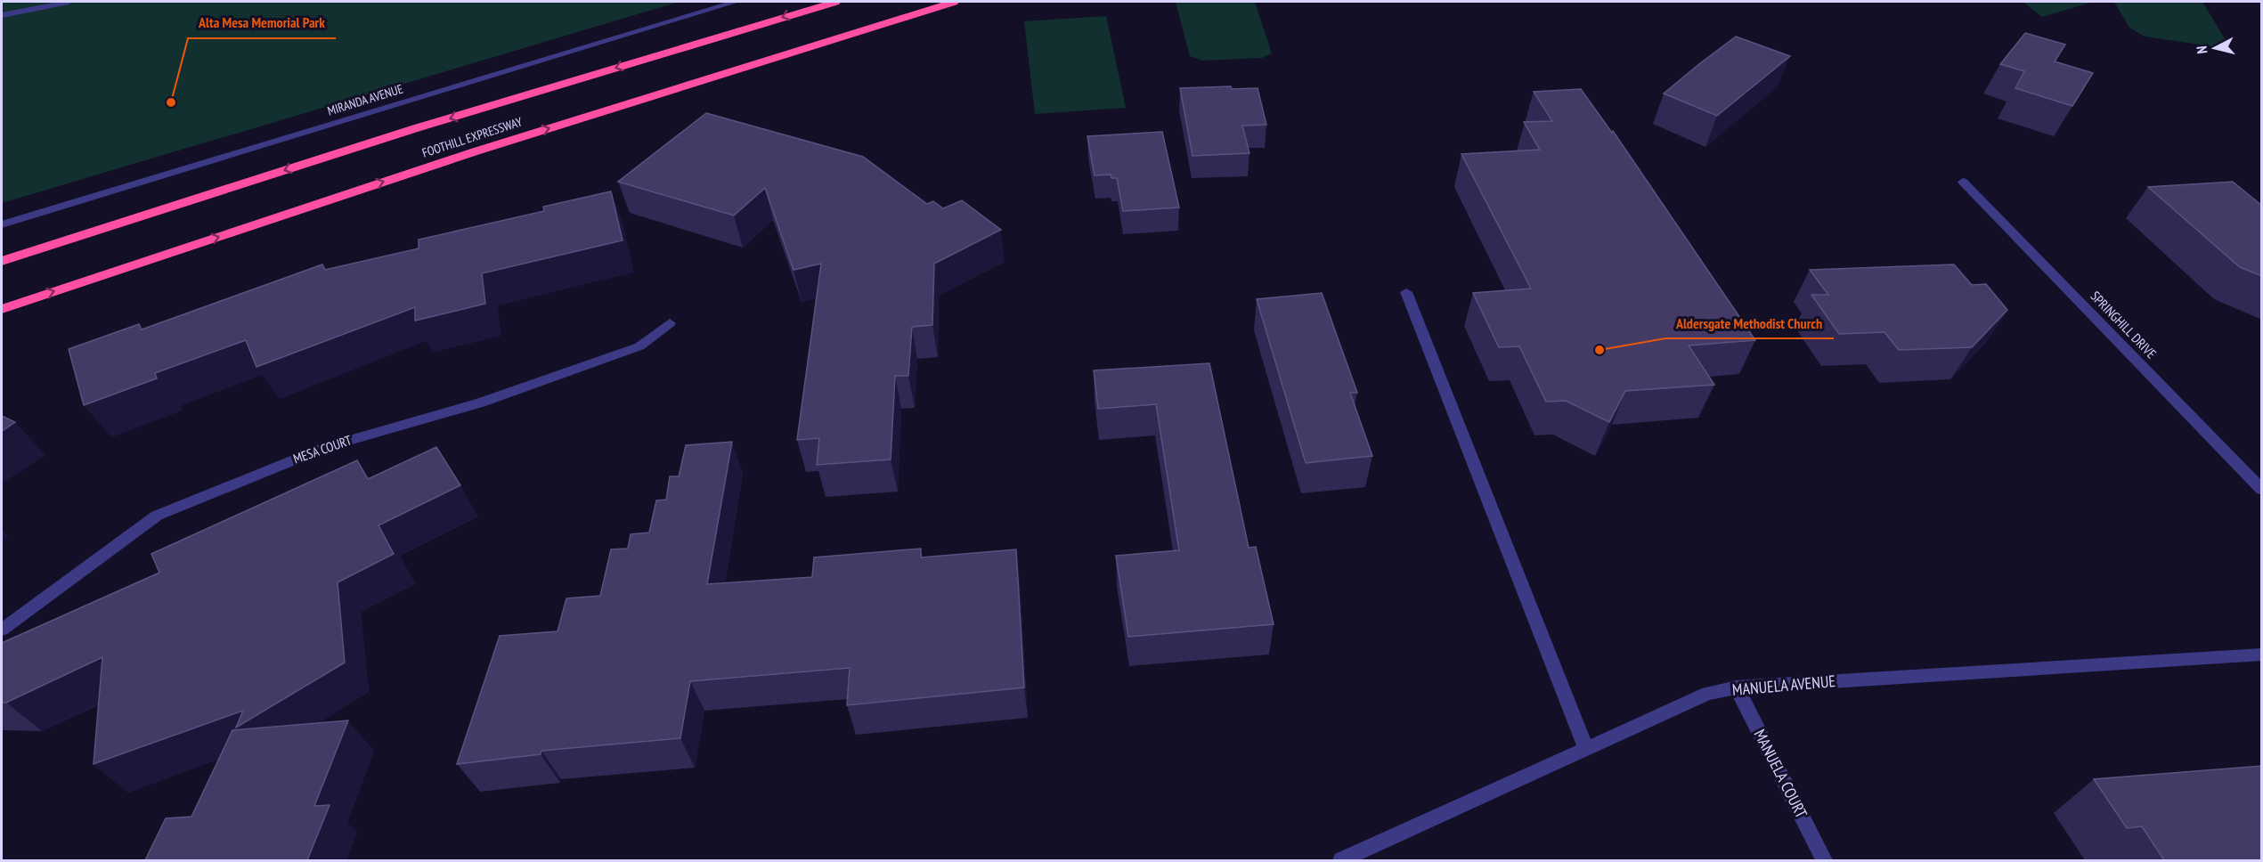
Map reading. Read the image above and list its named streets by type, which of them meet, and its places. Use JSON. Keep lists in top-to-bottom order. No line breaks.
{"streets":{"highway":["FOOTHILL EXPRESSWAY"],"street":["MIRANDA AVENUE","SPRINGHILL DRIVE","MESA COURT","MANUELA AVENUE","MANUELA COURT"]},"crossings":[["MANUELA AVENUE","MANUELA COURT"]],"places":["Alta Mesa Memorial Park","Aldersgate Methodist Church"],"north":"left"}
